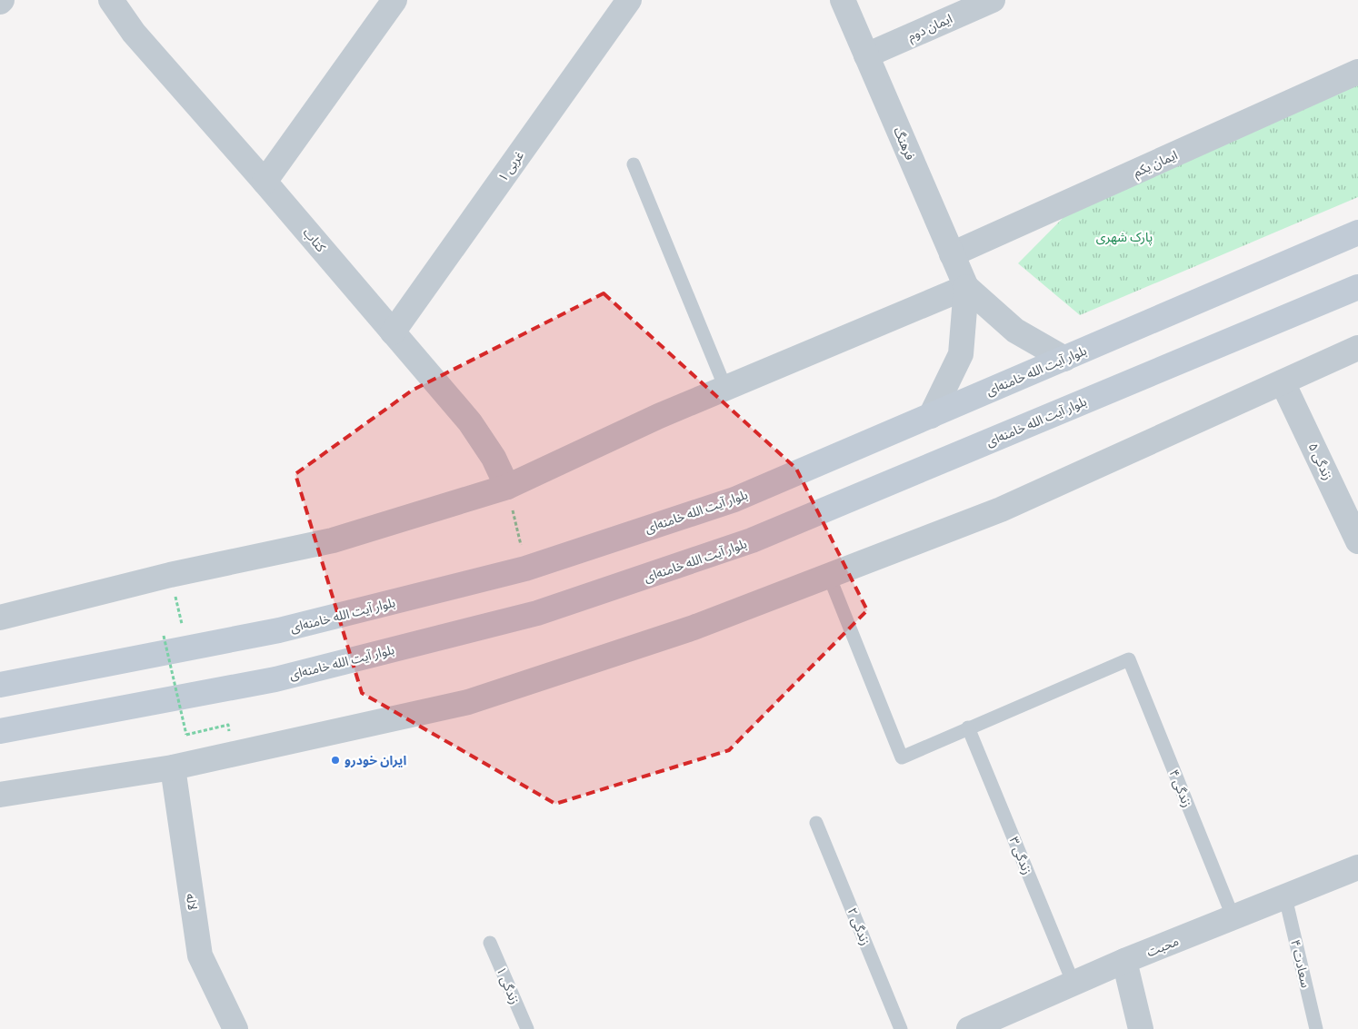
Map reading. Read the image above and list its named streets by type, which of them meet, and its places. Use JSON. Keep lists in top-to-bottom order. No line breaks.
{"streets":{"main road":["بلوار آیت‌ الله خامنه‌ای","بلوار آیت الله خامنه‌ای"],"street":["ایمان دوم","فرهنگ","ایمان یکم","غربی ۱","کتاب","زندگی ۵","لاله","محبت"],"lane":["زندگی ۴","زندگی ۳","زندگی ۲","سعادت ۴","زندگی ۱"]},"crossings":[["ایمان دوم","فرهنگ"],["فرهنگ","ایمان یکم"],["غربی ۱","کتاب"],["زندگی ۴","زندگی ۳"],["زندگی ۴","محبت"],["زندگی ۳","محبت"],["محبت","سعادت ۴"]],"parks":["پارک شهری"],"places":["ایران خودرو"]}
